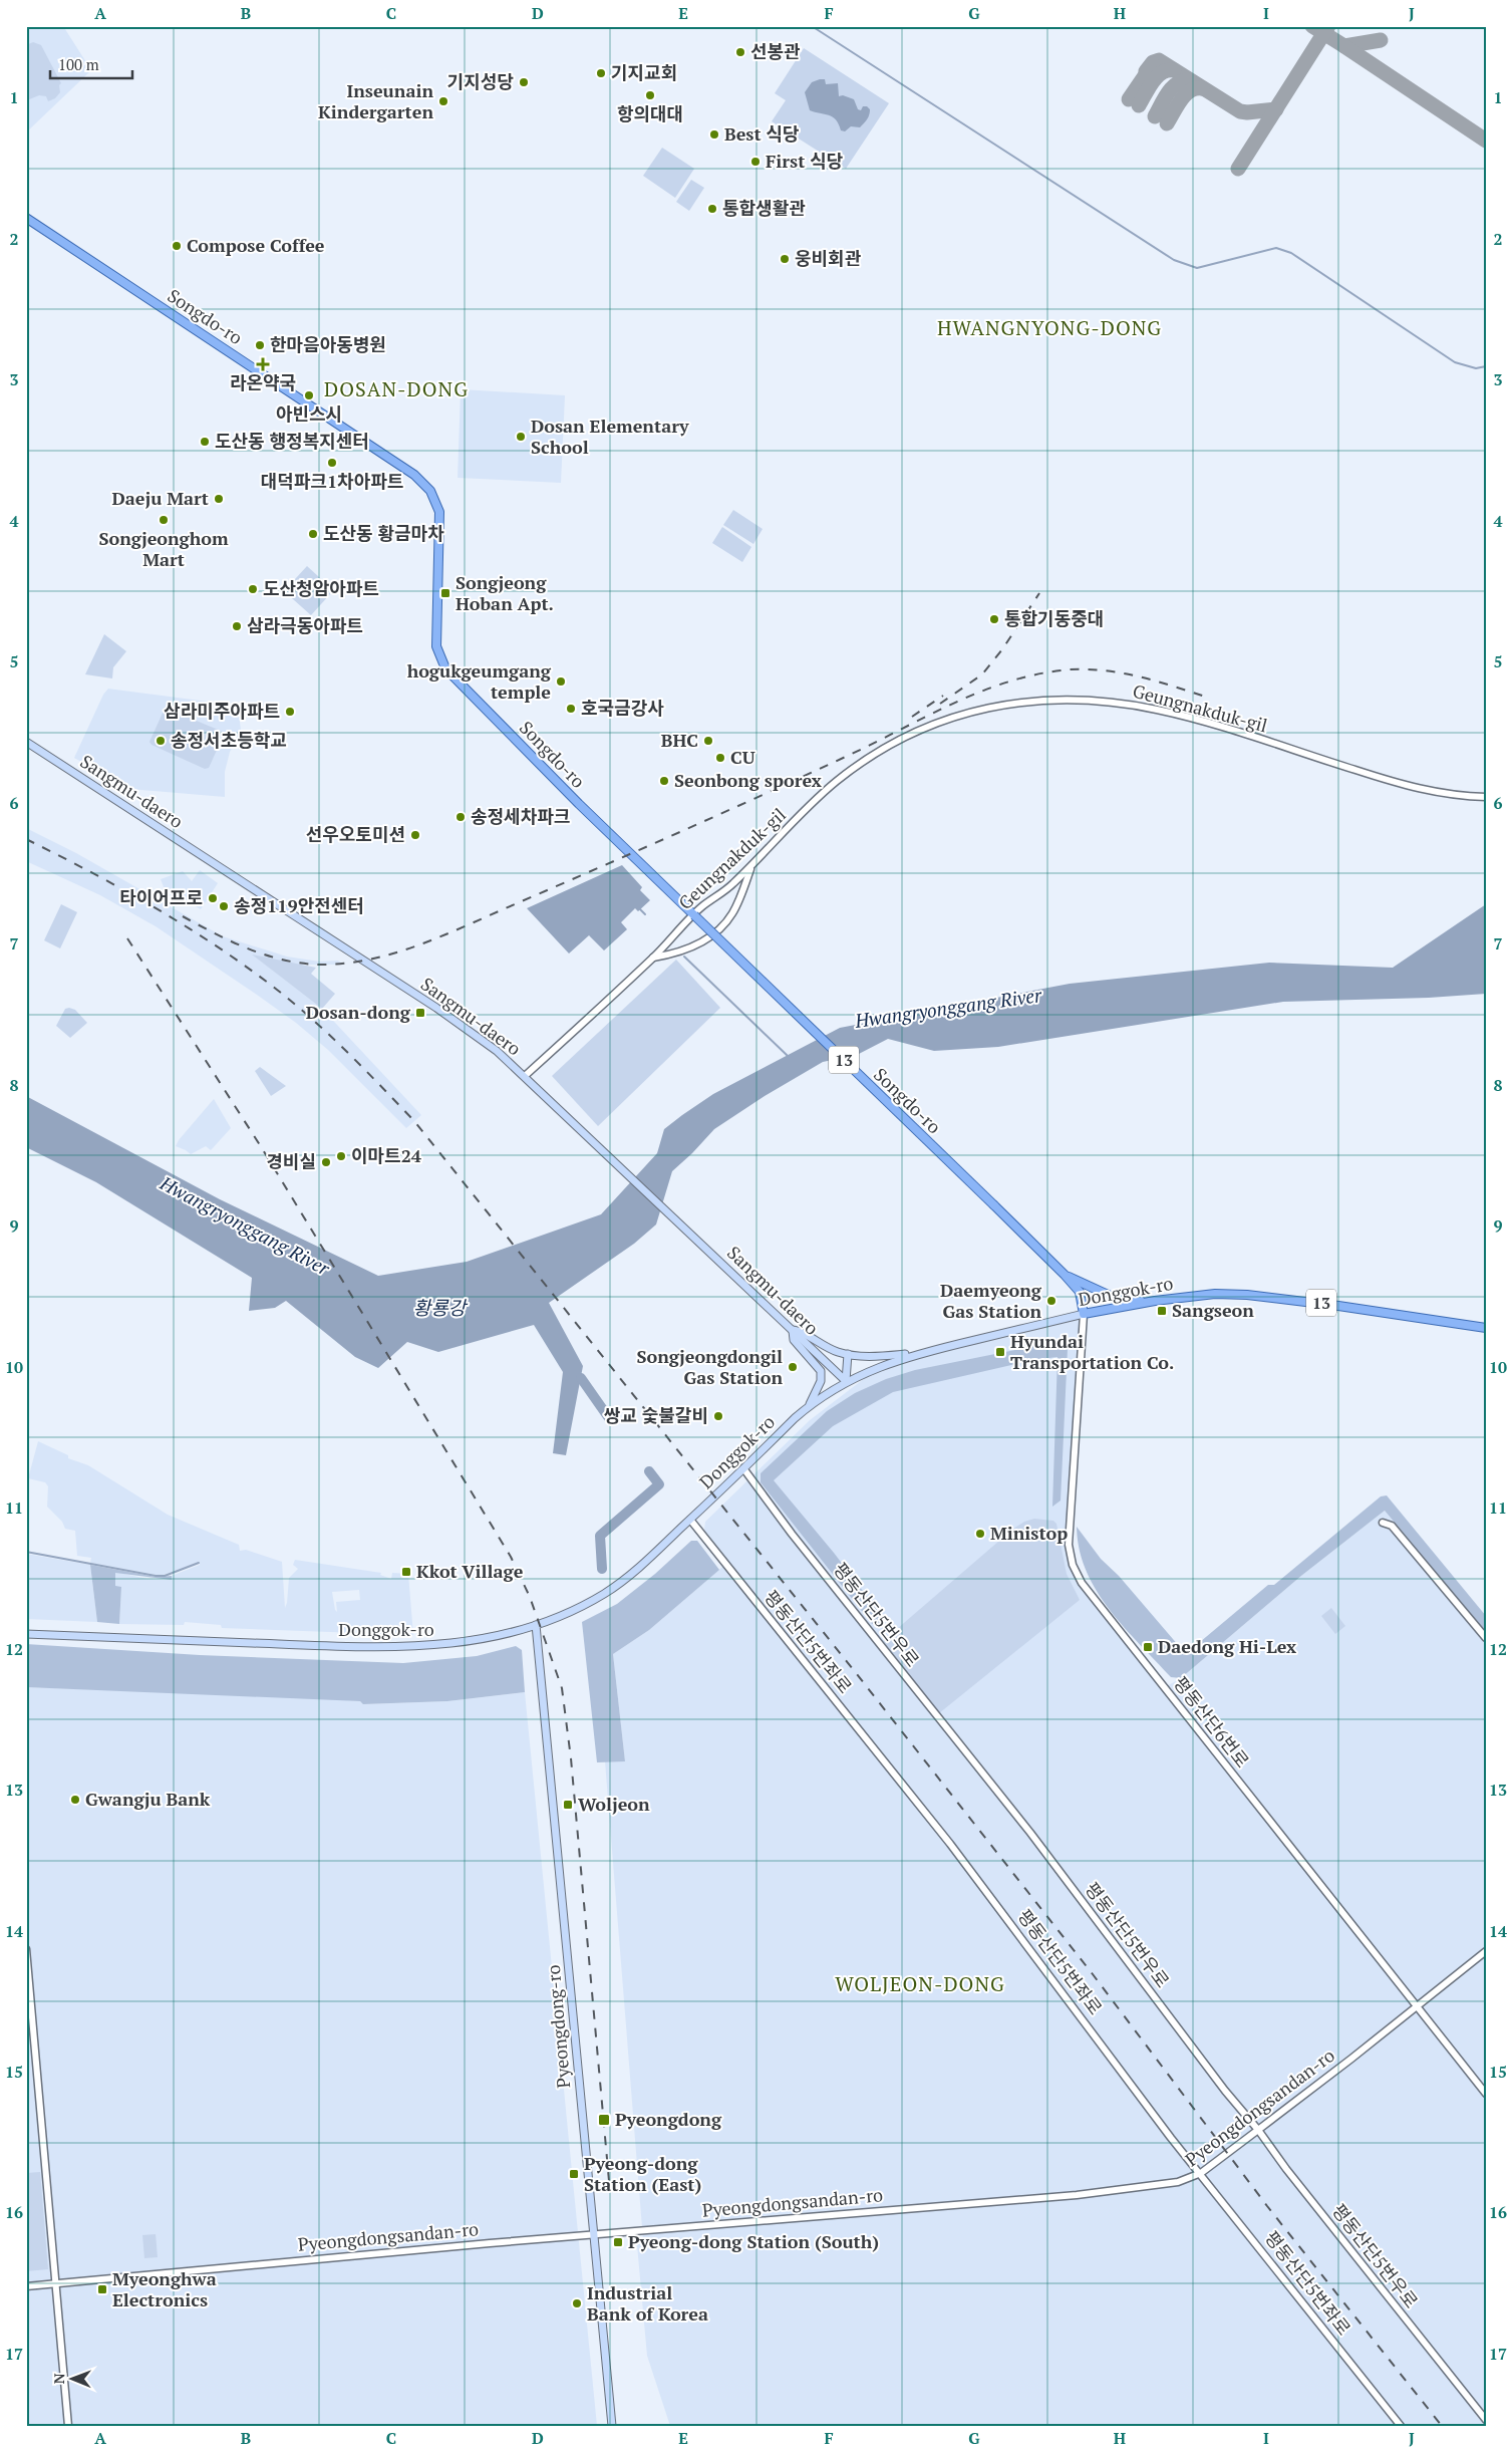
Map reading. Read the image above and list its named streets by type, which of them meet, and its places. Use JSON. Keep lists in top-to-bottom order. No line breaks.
{"streets":{"main road":["Songdo-ro","Sangmu-daero","13","Donggok-ro","Pyeongdong-ro"],"street":["Geungnakduk-gil","평동산단5번우로","평동산단5번좌로","평동산단6번로","Pyeongdongsandan-ro"]},"crossings":[["Songdo-ro","Geungnakduk-gil"],["Songdo-ro","13"],["Songdo-ro","Donggok-ro"],["Songdo-ro","평동산단6번로"],["Geungnakduk-gil","Sangmu-daero"],["Sangmu-daero","Donggok-ro"],["13","Donggok-ro"],["Donggok-ro","평동산단5번우로"],["Donggok-ro","평동산단5번좌로"],["Donggok-ro","평동산단6번로"],["Donggok-ro","Pyeongdong-ro"],["평동산단5번우로","Pyeongdongsandan-ro"],["평동산단5번좌로","Pyeongdongsandan-ro"],["평동산단6번로","Pyeongdongsandan-ro"],["Pyeongdong-ro","Pyeongdongsandan-ro"]],"districts":["HWANGNYONG-DONG","DOSAN-DONG","WOLJEON-DONG"],"water":["Hwangryonggang River","황룡강"],"places":{"other":["선봉관","기지교회","기지성당","항의대대","Inseunain Kindergarten","Best 식당","First 식당","통합생활관","Compose Coffee","웅비회관","한마음아동병원","아빈스시","Dosan Elementary School","도산동 행정복지센터","대덕파크1차아파트","Daeju Mart","Songjeonghom Mart","도산동 황금마차","도산청암아파트","통합기동중대","삼라극동아파트","hogukgeumgang temple","호국금강사","삼라미주아파트","송정서초등학교","BHC","CU","Seonbong sporex","송정세차파크","선우오토미션","타이어프로","송정119안전센터","이마트24","경비실","Daemyeong Gas Station","Songjeongdongil Gas Station","쌍교 숯불갈비","Ministop","Gwangju Bank","Industrial Bank of Korea"],"health":["라온약국"],"transit":["Songjeong Hoban Apt.","Dosan-dong","Sangseon","Hyundai Transportation Co.","Kkot Village","Daedong Hi-Lex","Woljeon","Pyeongdong","Pyeong-dong Station (East)","Pyeong-dong Station (South)","Myeonghwa Electronics"]},"scale_bar":"100 m","north":"left","grid":{"columns":["A","B","C","D","E","F","G","H","I","J"],"rows":["1","2","3","4","5","6","7","8","9","10","11","12","13","14","15","16","17"]}}
